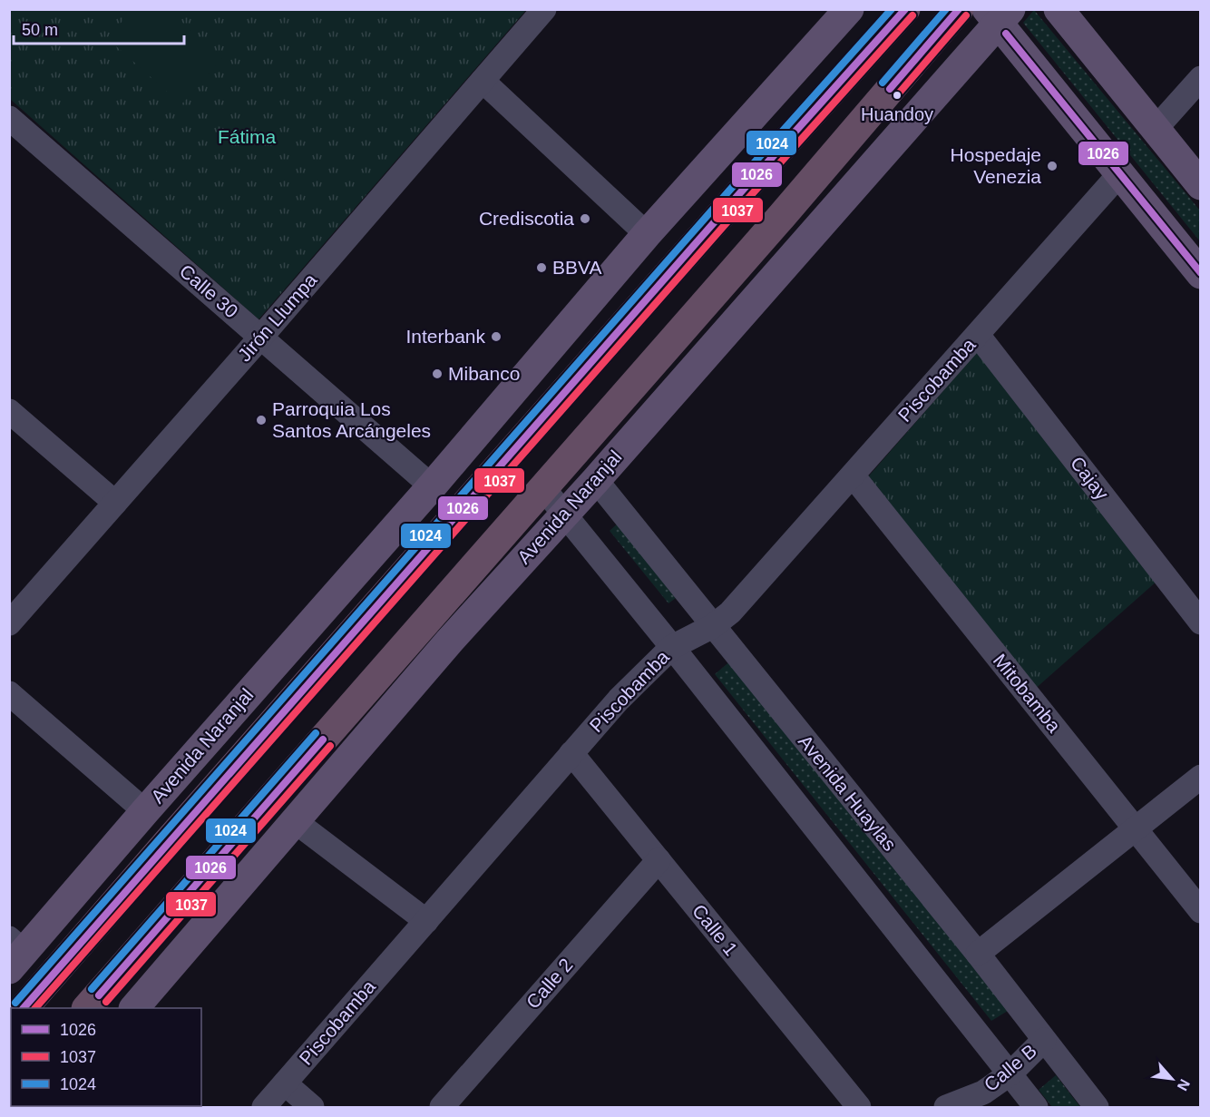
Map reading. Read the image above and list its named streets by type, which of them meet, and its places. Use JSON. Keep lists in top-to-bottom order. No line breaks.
{"streets":{"highway":["Avenida Naranjal"],"street":["Calle 30","Jirón Llumpa","Piscobamba","Cajay","Mitobamba","Avenida Huaylas","Calle 1","Calle 2","Calle B"]},"crossings":[["Calle 30","Jirón Llumpa"],["Calle 30","Avenida Naranjal"],["Piscobamba","Cajay"],["Piscobamba","Mitobamba"],["Piscobamba","Avenida Huaylas"],["Piscobamba","Calle 1"],["Avenida Naranjal","Avenida Huaylas"],["Avenida Huaylas","Calle B"],["Calle 1","Calle 2"]],"parks":["Fátima"],"places":["Huandoy","Hospedaje Venezia","Crediscotia","BBVA","Interbank","Mibanco","Parroquia Los Santos Arcángeles"],"lines":["transit line 1026","transit line 1024","transit line 1037"],"legend":["1026","1037","1024"],"scale_bar":"50 m","north":"bottom right"}
